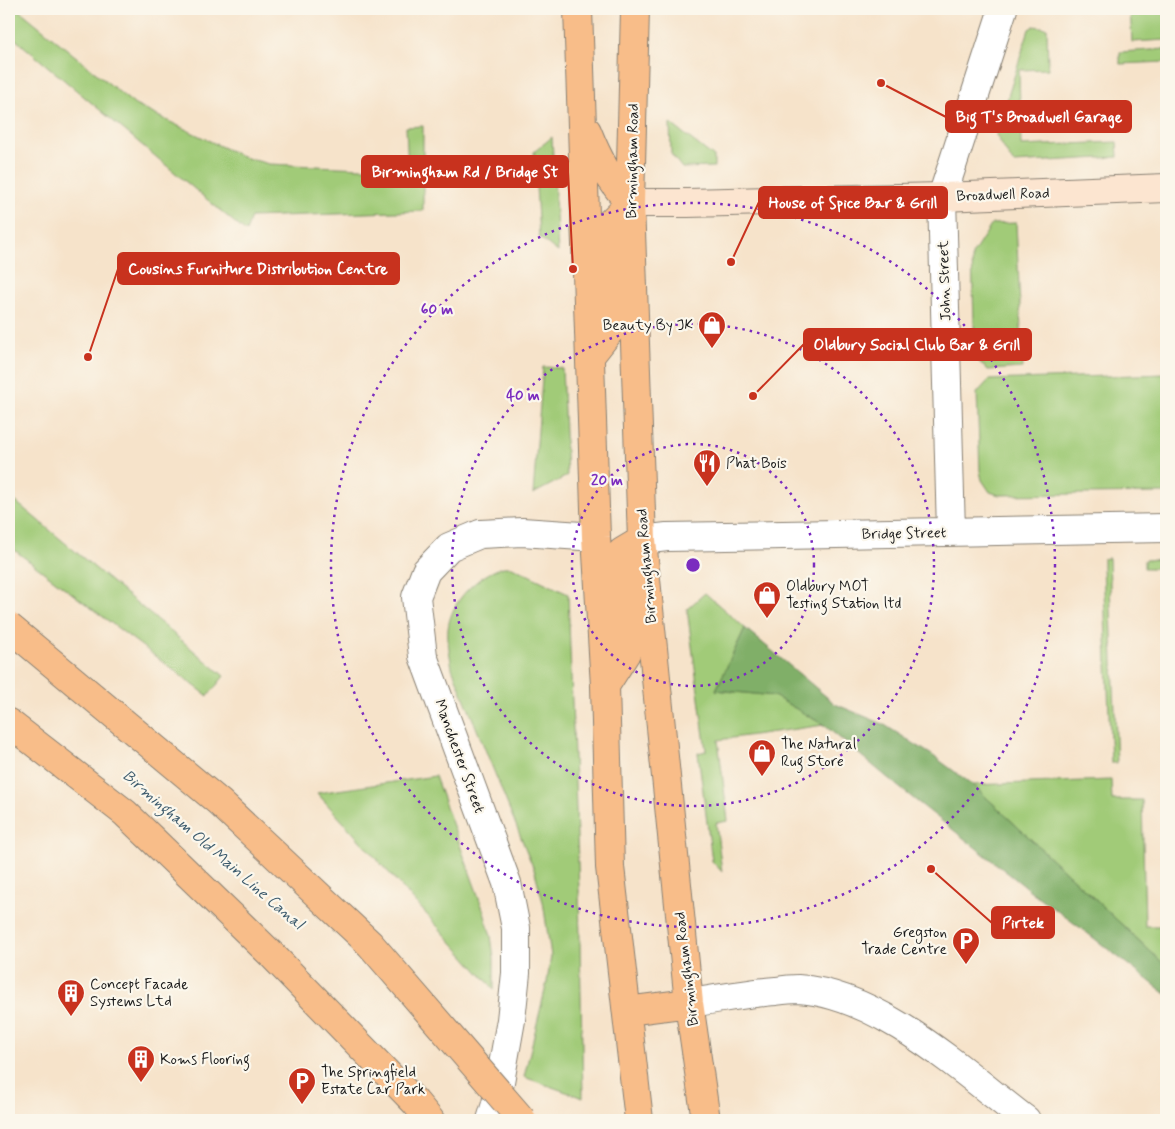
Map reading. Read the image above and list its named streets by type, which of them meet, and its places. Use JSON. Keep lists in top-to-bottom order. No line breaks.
{"streets":{"main road":["Birmingham Road"],"street":["Broadwell Road","John Street","Bridge Street","Manchester Street"]},"crossings":[["Birmingham Road","Broadwell Road"],["Birmingham Road","Bridge Street"],["Broadwell Road","John Street"],["John Street","Bridge Street"]],"water":["Birmingham Old Main Line Canal"],"places":{"other":["Big T's Broadwell Garage","House of Spice Bar & Grill","Birmingham Rd / Bridge St","Cousins Furniture Distribution Centre","Oldbury Social Club Bar & Grill","Pirtek"],"shop":["Beauty By JK","Oldbury MOT Testing Station ltd","The Natural Rug Store"],"restaurant":["Phat Bois"],"parking":["Gregston Trade Centre","The Springfield Estate Car Park"],"building":["Concept Facade Systems Ltd","Koms Flooring"]},"rings":["60 m","40 m","20 m"]}
